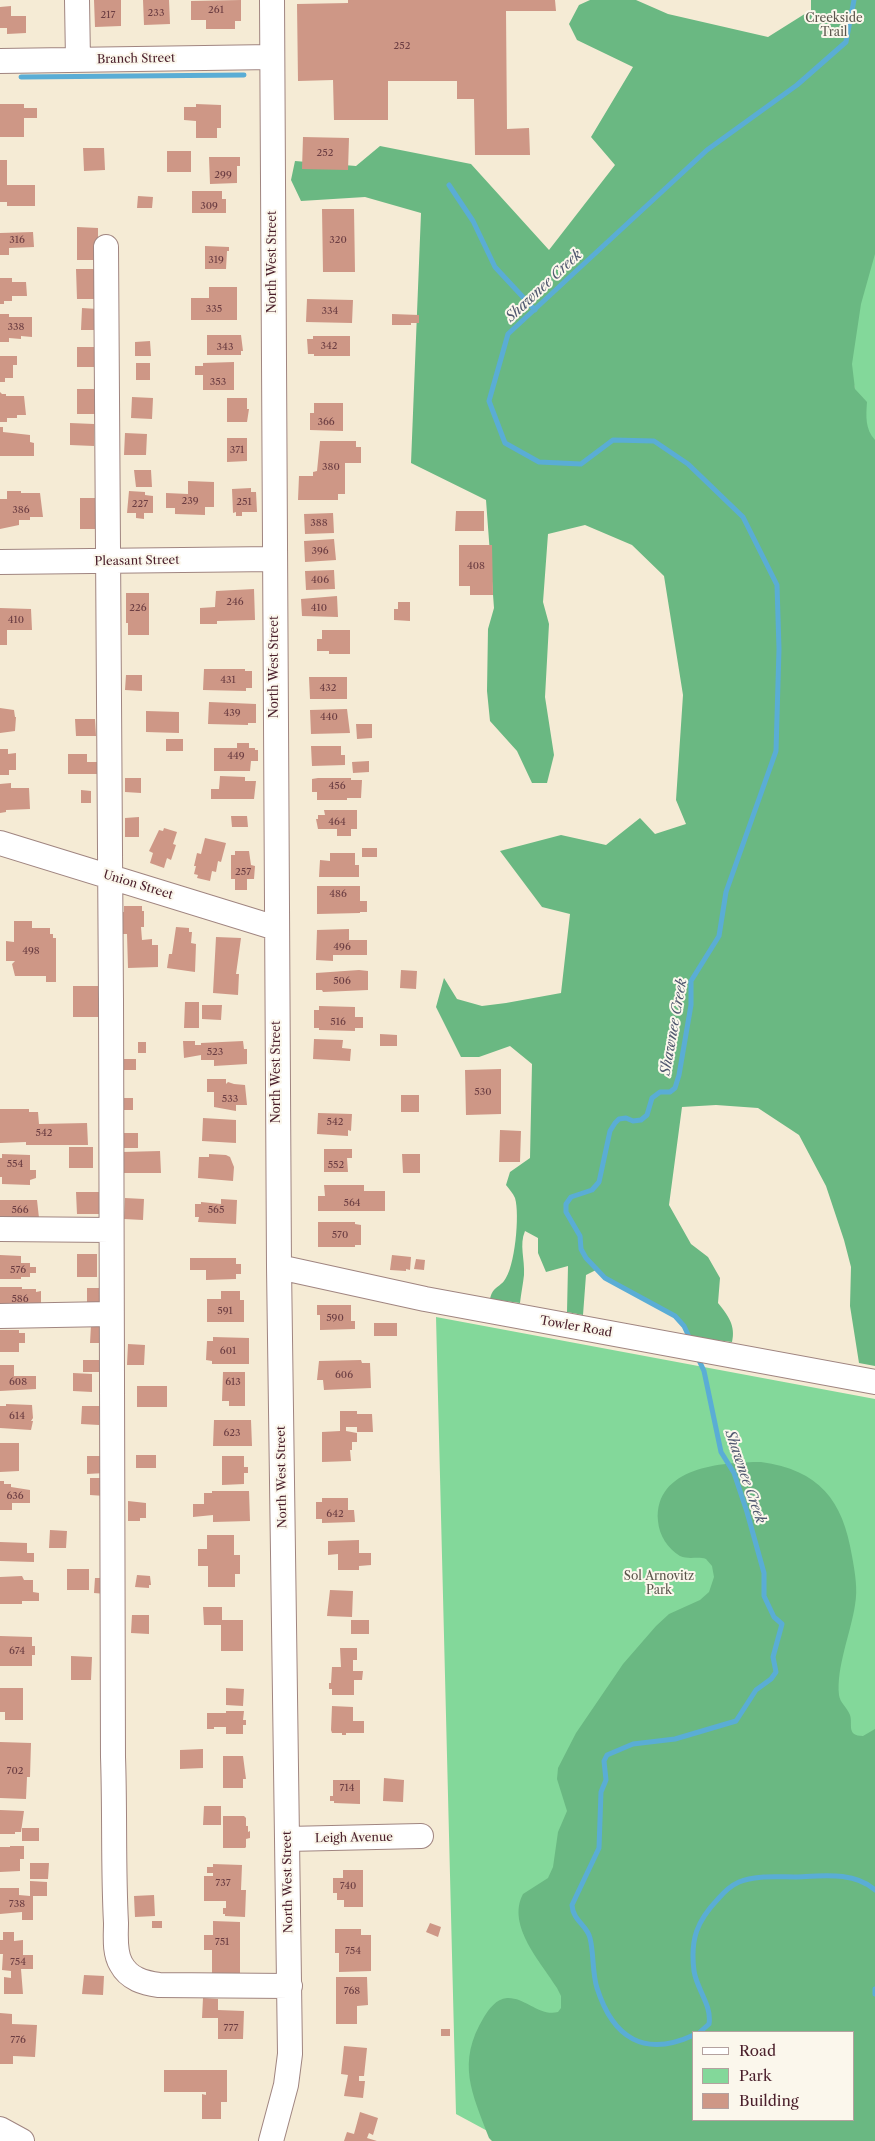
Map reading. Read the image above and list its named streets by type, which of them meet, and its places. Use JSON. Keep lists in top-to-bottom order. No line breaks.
{"streets":{"street":["Branch Street","North West Street","Pleasant Street","Union Street","Towler Road","Leigh Avenue"]},"crossings":[["Branch Street","North West Street"],["North West Street","Pleasant Street"],["North West Street","Union Street"],["North West Street","Towler Road"],["North West Street","Leigh Avenue"]],"water":["Shawnee Creek"],"parks":["Creekside Trail","Sol Arnovitz Park"],"house_numbers":["261","233","217","252","252","299","309","316","320","319","335","334","338","342","343","353","366","371","380","239","251","227","386","388","396","408","406","246","226","410","410","431","432","439","440","449","456","464","257","486","496","498","506","516","523","530","533","542","542","554","552","564","566","565","570","576","586","591","590","601","606","608","613","614","623","636","642","674","702","714","737","740","738","751","754","754","768","777","776"],"legend":["Road","Park","Building"]}
